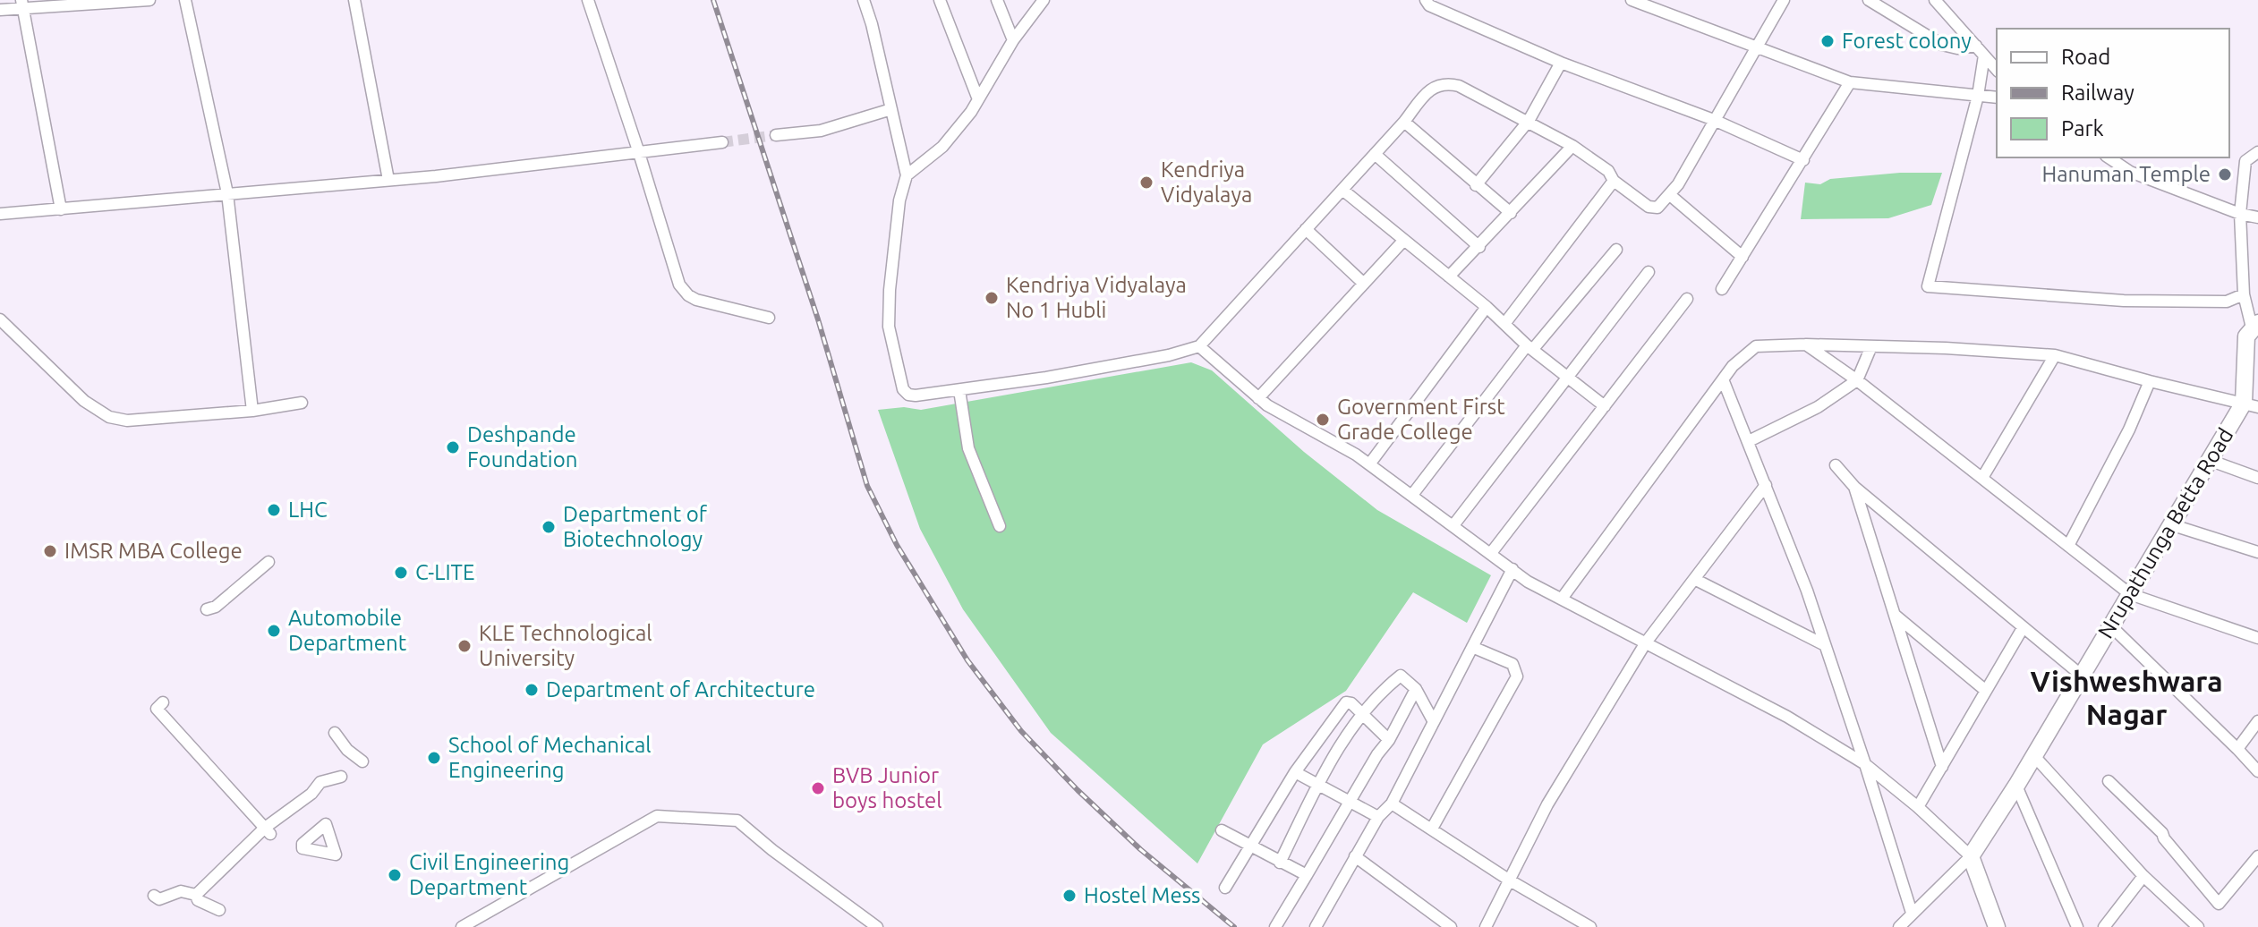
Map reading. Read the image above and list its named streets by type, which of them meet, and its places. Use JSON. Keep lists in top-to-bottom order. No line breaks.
{"streets":{"street":["Nrupathunga Betta Road"]},"districts":["Vishweshwara Nagar"],"places":["Forest colony","Hanuman Temple","Kendriya Vidyalaya","Kendriya Vidyalaya No 1 Hubli","Government First Grade College","Deshpande Foundation","LHC","Department of Biotechnology","IMSR MBA College","C-LITE","Automobile Department","KLE Technological University","Department of Architecture","School of Mechanical Engineering","BVB Junior boys hostel","Civil Engineering Department","Hostel Mess"],"legend":["Road","Railway","Park"]}
